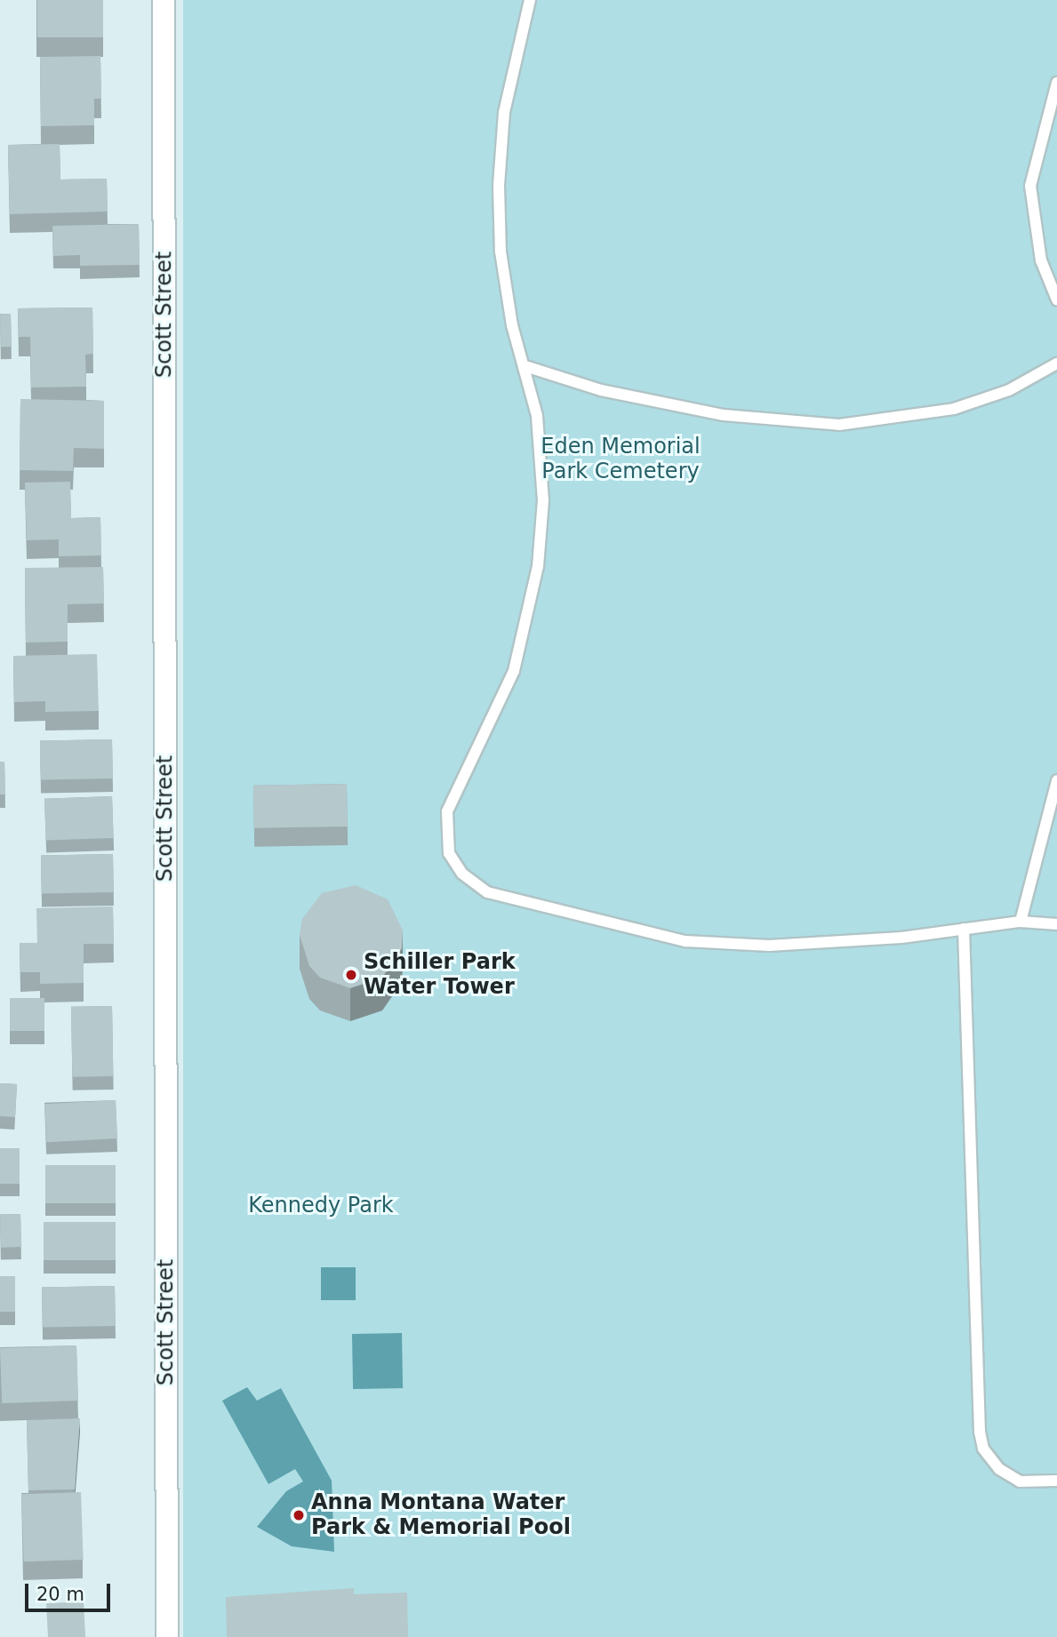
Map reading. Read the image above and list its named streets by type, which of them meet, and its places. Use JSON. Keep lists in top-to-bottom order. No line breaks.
{"streets":{"street":["Scott Street"]},"parks":["Eden Memorial Park Cemetery","Kennedy Park"],"places":["Schiller Park Water Tower","Anna Montana Water Park & Memorial Pool"],"scale_bar":"20 m"}
